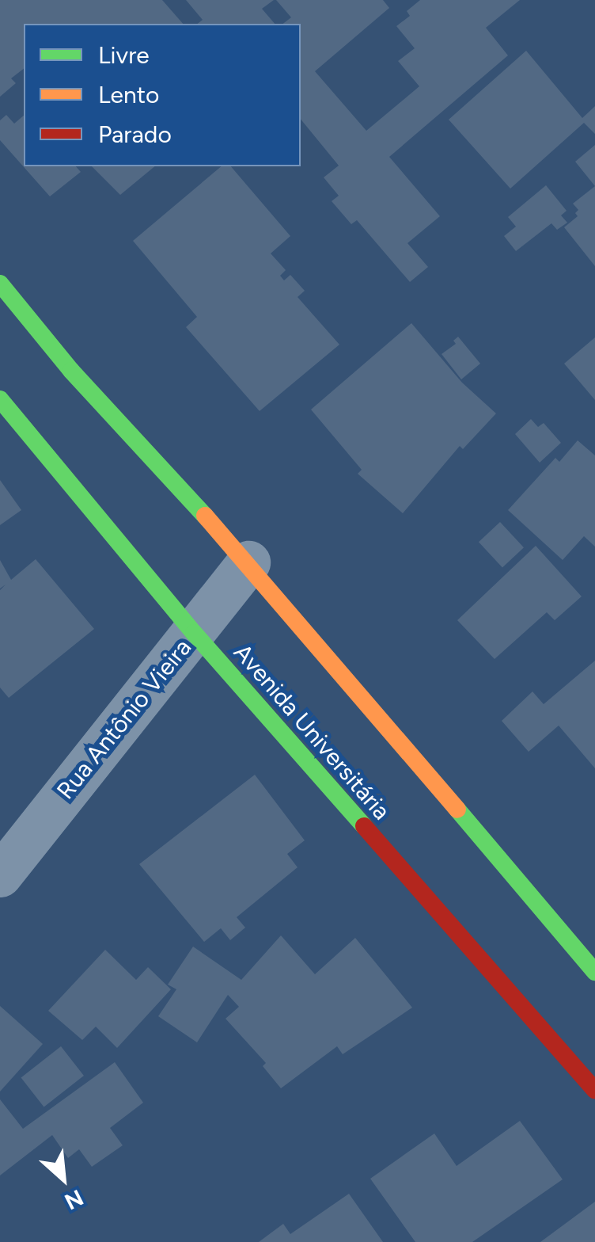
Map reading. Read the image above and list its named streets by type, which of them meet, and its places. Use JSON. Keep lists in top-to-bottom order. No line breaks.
{"streets":{"main road":["Avenida Universitária"],"street":["Rua Antônio Vieira"]},"crossings":[["Rua Antônio Vieira","Avenida Universitária"]],"legend":["Livre","Lento","Parado"],"north":"bottom right"}
